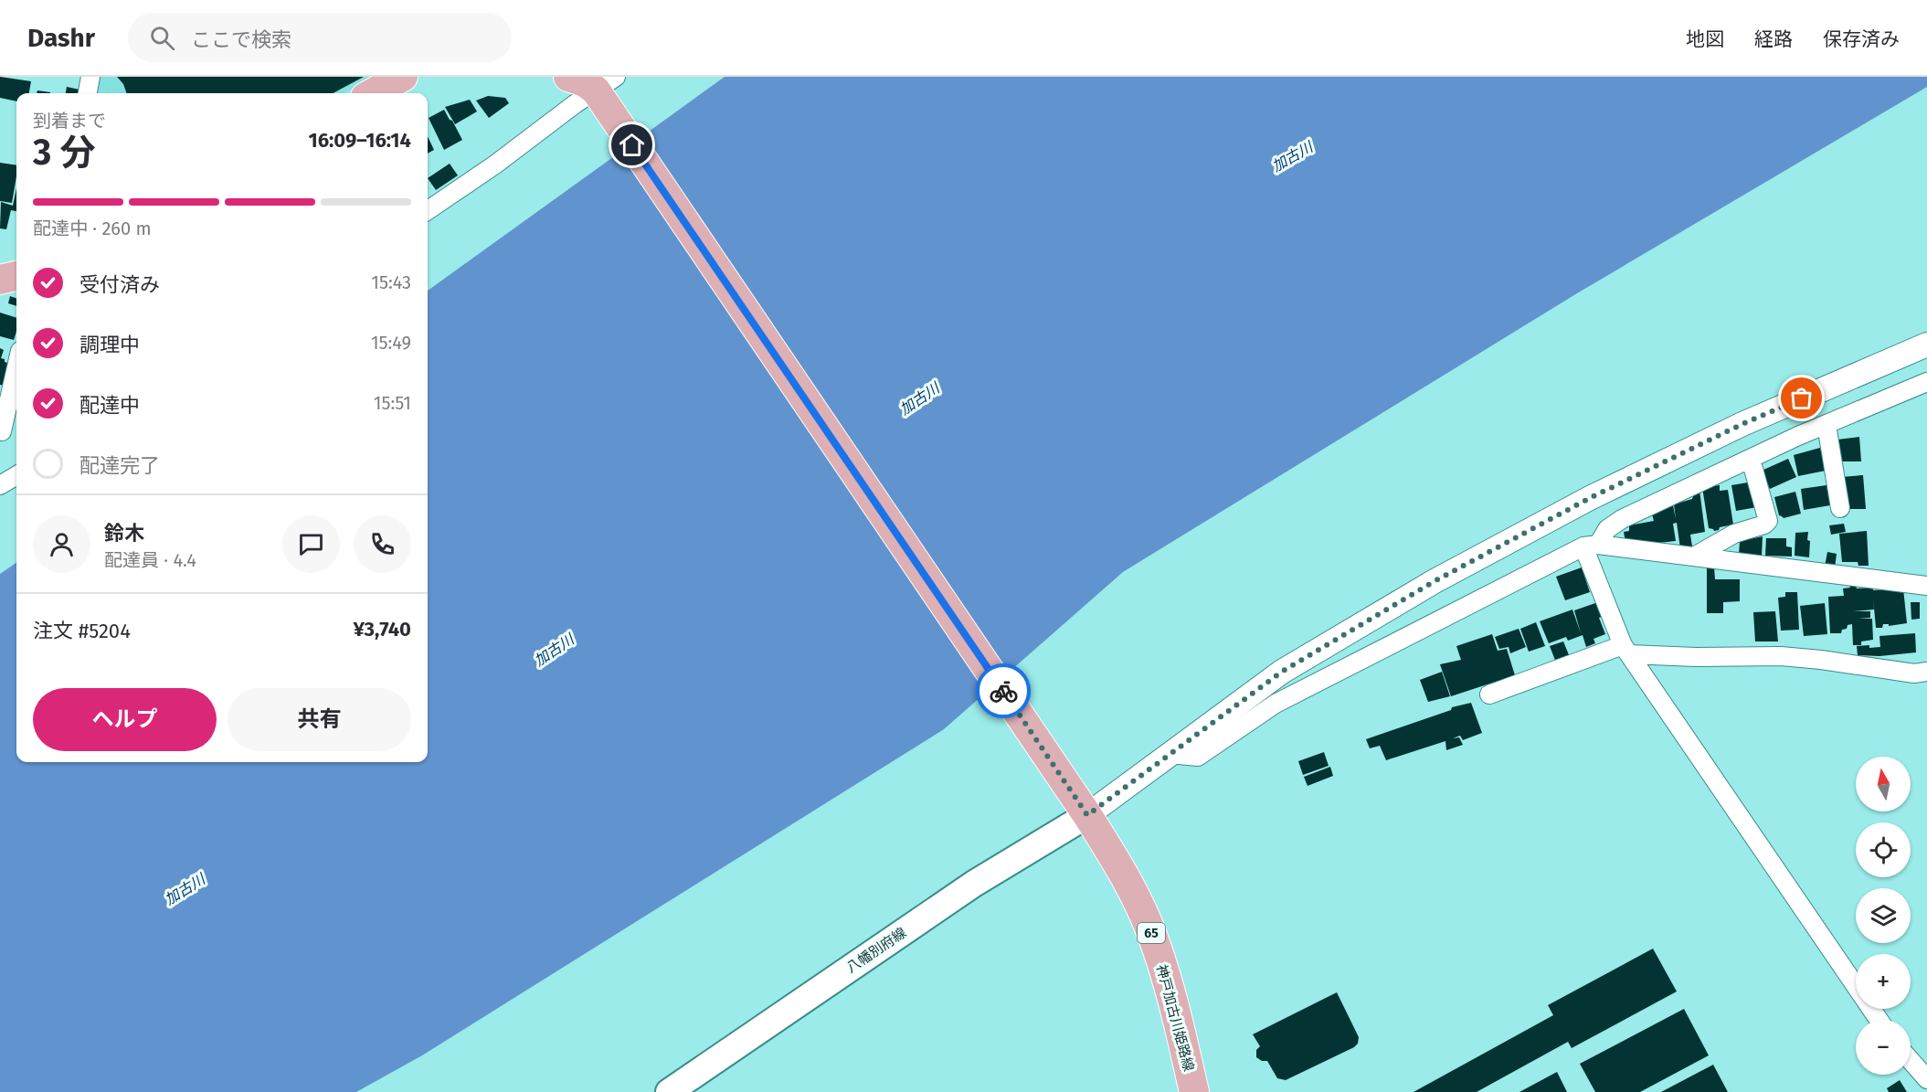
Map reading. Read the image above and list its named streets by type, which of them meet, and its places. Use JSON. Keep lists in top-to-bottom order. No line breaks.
{"streets":{"main road":["65","八幡別府線","神戸加古川姫路線"]},"crossings":[["八幡別府線","神戸加古川姫路線"]],"water":["加古川"],"north":"top","page":{"header":"Dashr","search":"ここで検索","nav":["地図","経路","保存済み"],"heading":["3 分","到着まで","16:09–16:14"],"panel":["鈴木","配達員 · 4.4","注文 #5204","¥3,740"],"bar":"配達中 · 260 m","list":[["受付済み","15:43"],["調理中","15:49"],["配達中","15:51"],"配達完了"],"buttons":["ヘルプ","共有"],"map_buttons":["+","−"]}}
